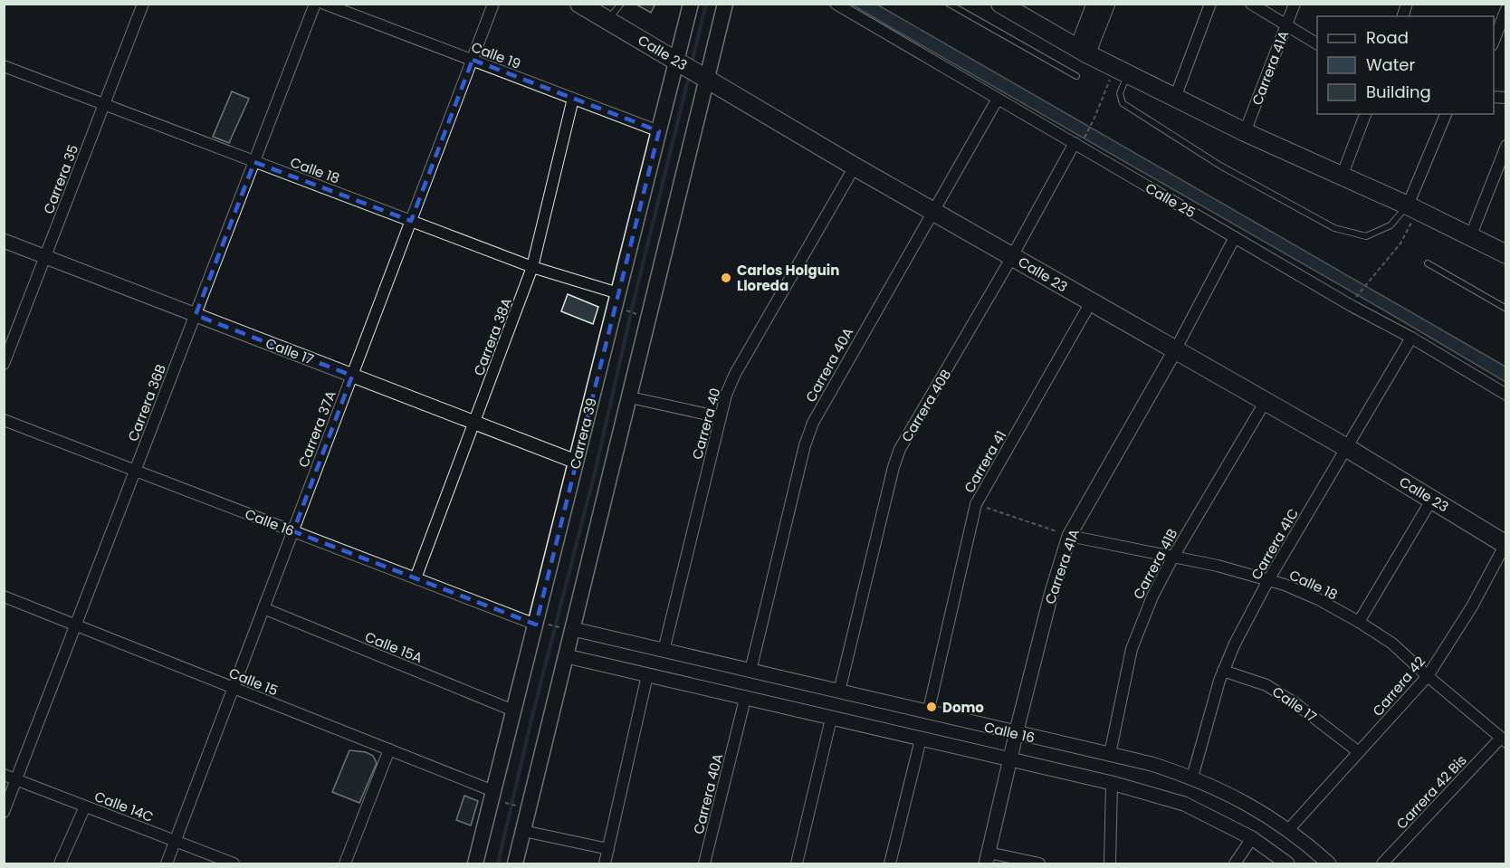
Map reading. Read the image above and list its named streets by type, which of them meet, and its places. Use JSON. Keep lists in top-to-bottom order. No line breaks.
{"streets":{"main road":["Calle 23","Carrera 39"],"street":["Calle 19","Carrera 41A","Calle 18","Carrera 35","Calle 25","Carrera 38A","Calle 17","Carrera 40A","Carrera 36B","Carrera 40B","Carrera 40","Carrera 37A","Carrera 41","Calle 16","Carrera 41C","Carrera 41B","Calle 15A","Calle 15","Carrera 42","Carrera 42 Bis","Calle 14C"]},"crossings":[["Calle 23","Carrera 41A"],["Calle 23","Carrera 40A"],["Calle 23","Carrera 40B"],["Calle 23","Carrera 40"],["Calle 23","Carrera 39"],["Calle 23","Carrera 41"],["Calle 23","Carrera 41C"],["Calle 23","Carrera 41B"],["Calle 23","Carrera 42"],["Calle 19","Carrera 38A"],["Calle 19","Carrera 37A"],["Calle 19","Carrera 39"],["Carrera 41A","Calle 18"],["Carrera 41A","Calle 25"],["Carrera 41A","Calle 16"],["Calle 18","Carrera 35"],["Calle 18","Carrera 38A"],["Calle 18","Carrera 36B"],["Calle 18","Carrera 37A"],["Calle 18","Carrera 39"],["Calle 18","Carrera 41C"],["Calle 18","Carrera 41B"],["Calle 18","Carrera 42"],["Calle 18","Carrera 42 Bis"],["Carrera 35","Calle 17"],["Calle 25","Carrera 40A"],["Calle 25","Carrera 40B"],["Calle 25","Carrera 41C"],["Carrera 38A","Calle 17"],["Carrera 38A","Calle 16"],["Calle 17","Carrera 36B"],["Calle 17","Carrera 37A"],["Calle 17","Carrera 39"],["Calle 17","Carrera 41C"],["Calle 17","Carrera 42"],["Carrera 40A","Calle 16"],["Carrera 36B","Calle 16"],["Carrera 36B","Calle 15"],["Carrera 36B","Calle 14C"],["Carrera 40B","Calle 16"],["Carrera 40","Calle 16"],["Carrera 37A","Calle 16"],["Carrera 37A","Calle 15A"],["Carrera 37A","Calle 15"],["Carrera 37A","Calle 14C"],["Carrera 39","Calle 16"],["Carrera 39","Calle 15A"],["Carrera 39","Calle 15"],["Carrera 41","Calle 16"],["Calle 16","Carrera 41C"],["Calle 16","Carrera 41B"],["Calle 16","Carrera 42"]],"places":["Carlos Holguin Lloreda","Domo"],"legend":["Road","Water","Building"]}
